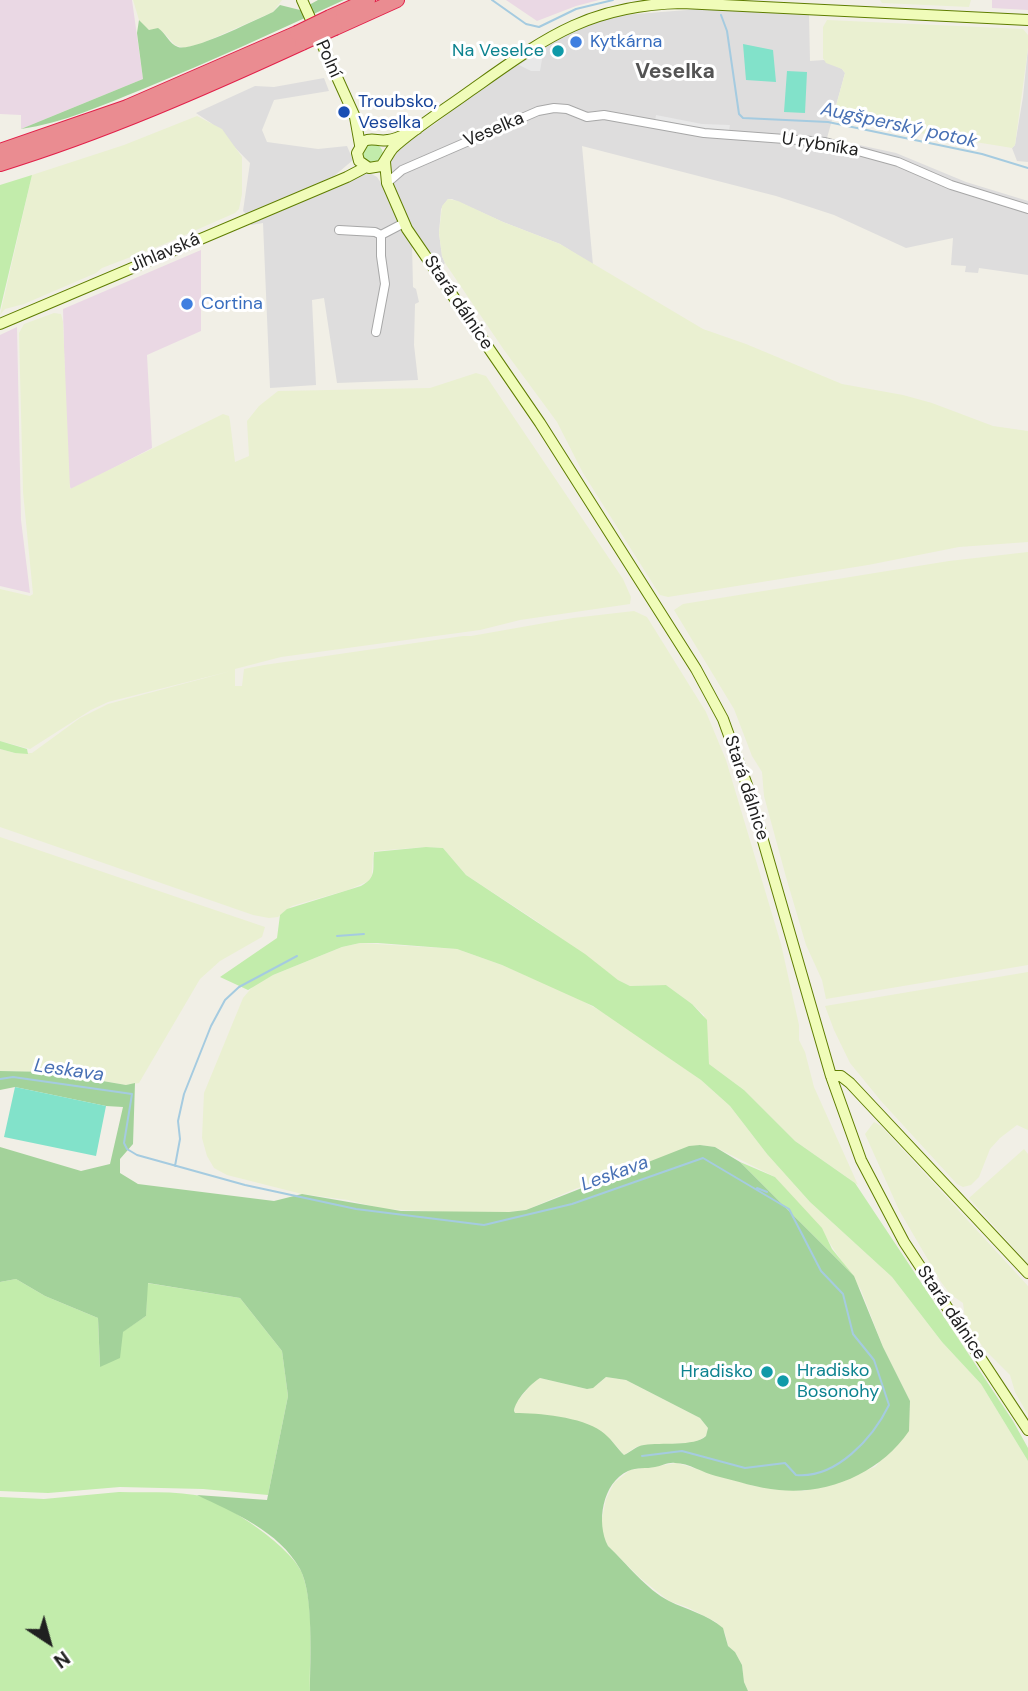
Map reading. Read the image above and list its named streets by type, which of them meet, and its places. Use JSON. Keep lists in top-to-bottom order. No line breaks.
{"streets":{"main road":["Polní","Jihlavská","Stará dálnice"],"street":["Veselka","U rybníka"]},"crossings":[["Polní","Jihlavská"],["Polní","Stará dálnice"],["Veselka","U rybníka"],["Veselka","Stará dálnice"],["Jihlavská","Stará dálnice"]],"districts":["Veselka"],"water":["Augšperský potok","Leskava"],"places":["Kytkárna","Na Veselce","Troubsko, Veselka","Cortina","Hradisko","Hradisko Bosonohy"],"north":"bottom right"}
